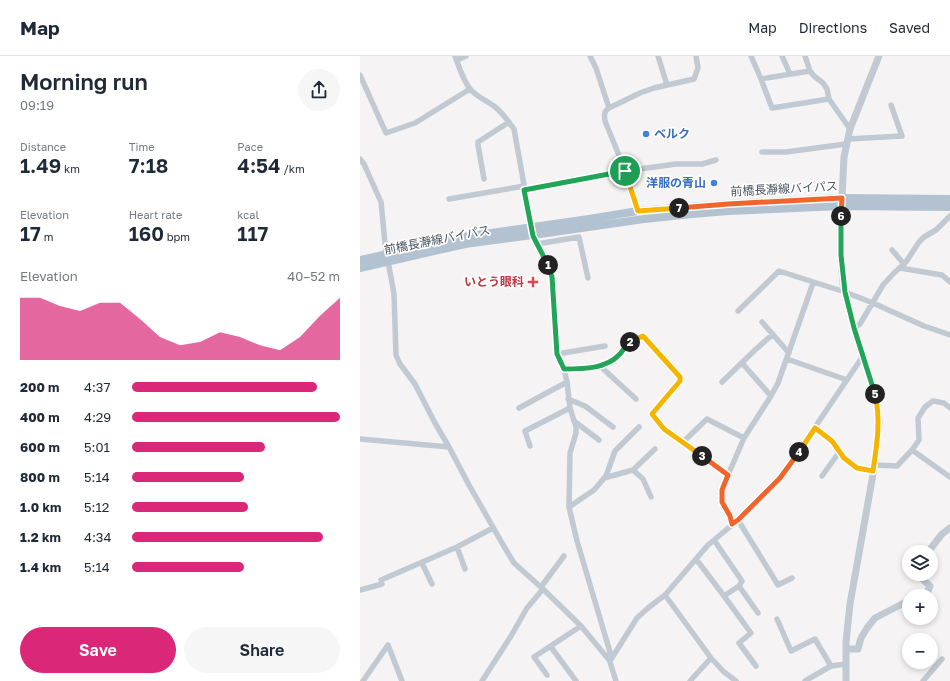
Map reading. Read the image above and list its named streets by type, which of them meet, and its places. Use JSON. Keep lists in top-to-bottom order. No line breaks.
{"streets":{"main road":["前橋長瀞線バイパス"]},"places":{"other":["ベルク","洋服の青山"],"health":["いとう眼科"]},"page":{"header":"Map","nav":["Map","Directions","Saved"],"heading":["Morning run","09:19"],"stats":[["Distance","1.49 km"],["Time","7:18"],["Pace","4:54 /km"],["Elevation","17 m"],["Heart rate","160 bpm"],["kcal","117"]],"pins":["7","6","1","2","5","4","3"],"chart":["Elevation","40–52 m"],"list":[{"name":"200 m","note":"4:37"},{"name":"400 m","note":"4:29"},{"name":"600 m","note":"5:01"},{"name":"800 m","note":"5:14"},{"name":"1.0 km","note":"5:12"},{"name":"1.2 km","note":"4:34"},{"name":"1.4 km","note":"5:14"}],"map_buttons":["+","−"],"buttons":["Save","Share"]}}
